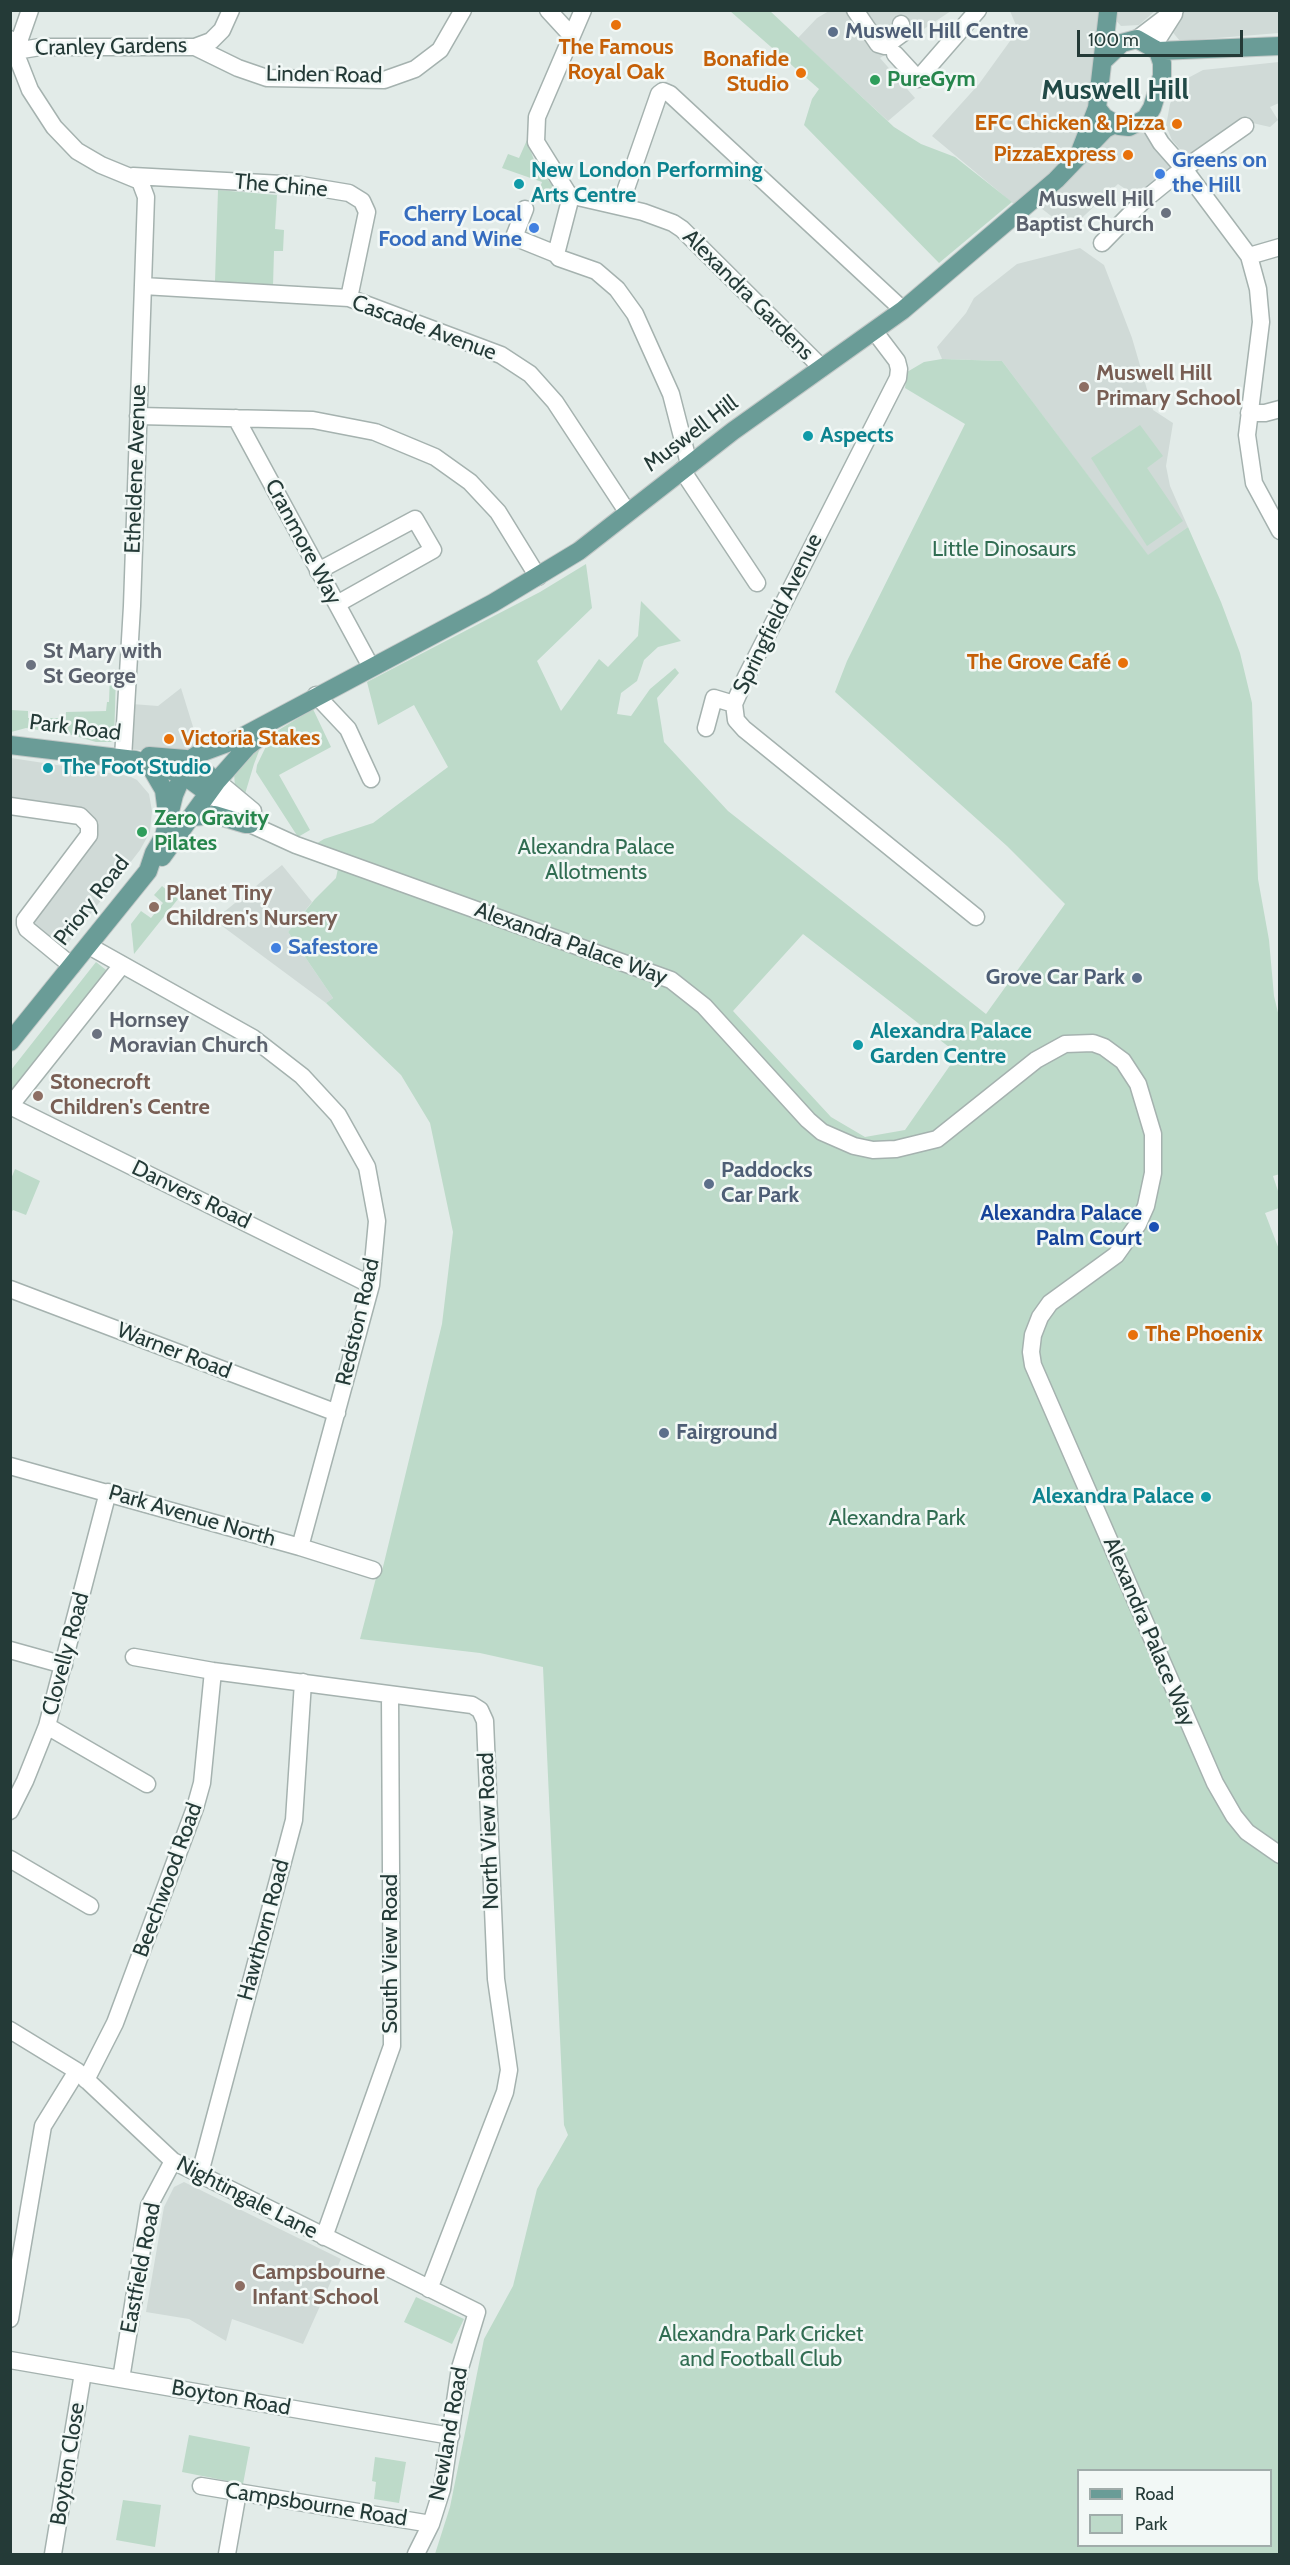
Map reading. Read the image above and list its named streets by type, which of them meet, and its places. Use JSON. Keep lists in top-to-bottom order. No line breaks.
{"streets":{"main road":["Muswell Hill","Park Road","Priory Road"],"street":["Cranley Gardens","Linden Road","The Chine","Alexandra Gardens","Cascade Avenue","Etheldene Avenue","Cranmore Way","Springfield Avenue","Alexandra Palace Way","Danvers Road","Redston Road","Warner Road","Park Avenue North","Clovelly Road","North View Road","Beechwood Road","Hawthorn Road","South View Road","Nightingale Lane","Eastfield Road","Boyton Road","Newland Road","Boyton Close","Campsbourne Road"]},"crossings":[["Cranley Gardens","Linden Road"],["Cranley Gardens","The Chine"],["The Chine","Cascade Avenue"],["The Chine","Etheldene Avenue"],["Alexandra Gardens","Muswell Hill"],["Cascade Avenue","Muswell Hill"],["Cascade Avenue","Etheldene Avenue"],["Muswell Hill","Cranmore Way"],["Muswell Hill","Springfield Avenue"],["Muswell Hill","Park Road"],["Muswell Hill","Priory Road"],["Muswell Hill","Alexandra Palace Way"],["Etheldene Avenue","Park Road"],["Park Road","Priory Road"],["Park Road","Alexandra Palace Way"],["Priory Road","Redston Road"],["Danvers Road","Redston Road"],["Redston Road","Warner Road"],["Redston Road","Park Avenue North"],["Park Avenue North","Clovelly Road"],["North View Road","Beechwood Road"],["North View Road","Hawthorn Road"],["North View Road","South View Road"],["North View Road","Nightingale Lane"],["Beechwood Road","Nightingale Lane"],["Hawthorn Road","Nightingale Lane"],["South View Road","Nightingale Lane"],["Nightingale Lane","Eastfield Road"],["Nightingale Lane","Newland Road"],["Eastfield Road","Boyton Road"],["Boyton Road","Newland Road"],["Boyton Road","Boyton Close"],["Newland Road","Campsbourne Road"]],"districts":["Muswell Hill"],"parks":["Little Dinosaurs","Alexandra Palace Allotments","Alexandra Park","Alexandra Park Cricket and Football Club"],"places":["The Famous Royal Oak","Muswell Hill Centre","Bonafide Studio","PureGym","EFC Chicken & Pizza","PizzaExpress","Greens on the Hill","New London Performing Arts Centre","Muswell Hill Baptist Church","Cherry Local Food and Wine","Muswell Hill Primary School","Aspects","The Grove Café","St Mary with St George","Victoria Stakes","The Foot Studio","Zero Gravity Pilates","Planet Tiny Children's Nursery","Safestore","Grove Car Park","Hornsey Moravian Church","Alexandra Palace Garden Centre","Stonecroft Children's Centre","Paddocks Car Park","Alexandra Palace Palm Court","The Phoenix","Fairground","Alexandra Palace","Campsbourne Infant School"],"legend":["Road","Park"],"scale_bar":"100 m"}
